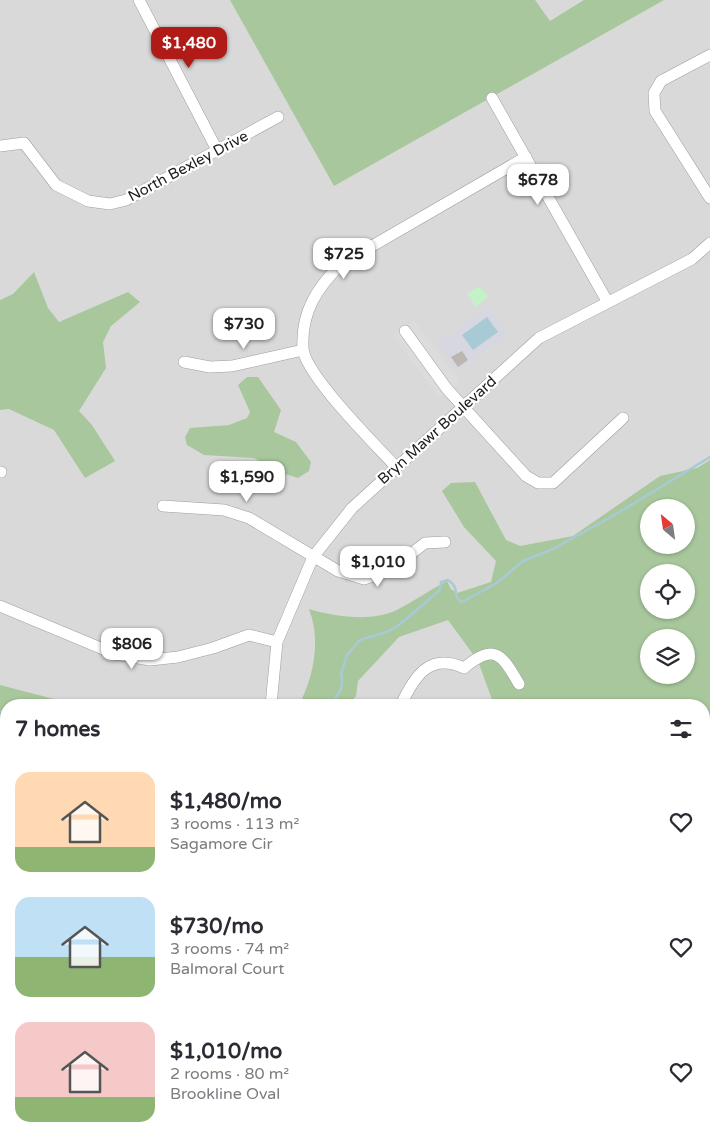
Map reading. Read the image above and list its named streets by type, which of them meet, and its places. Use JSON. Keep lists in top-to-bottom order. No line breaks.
{"streets":{"street":["North Bexley Drive","Bryn Mawr Boulevard"]},"north":"top left","page":{"price":["$1,480","$678","$725","$730","$1,590","$1,010","$806"],"heading":"7 homes","list":[{"name":"$1,480/mo","note":"3 rooms · 113 m² · Sagamore Cir"},{"name":"$730/mo","note":"3 rooms · 74 m² · Balmoral Court"},{"name":"$1,010/mo","note":"2 rooms · 80 m² · Brookline Oval"}]}}
